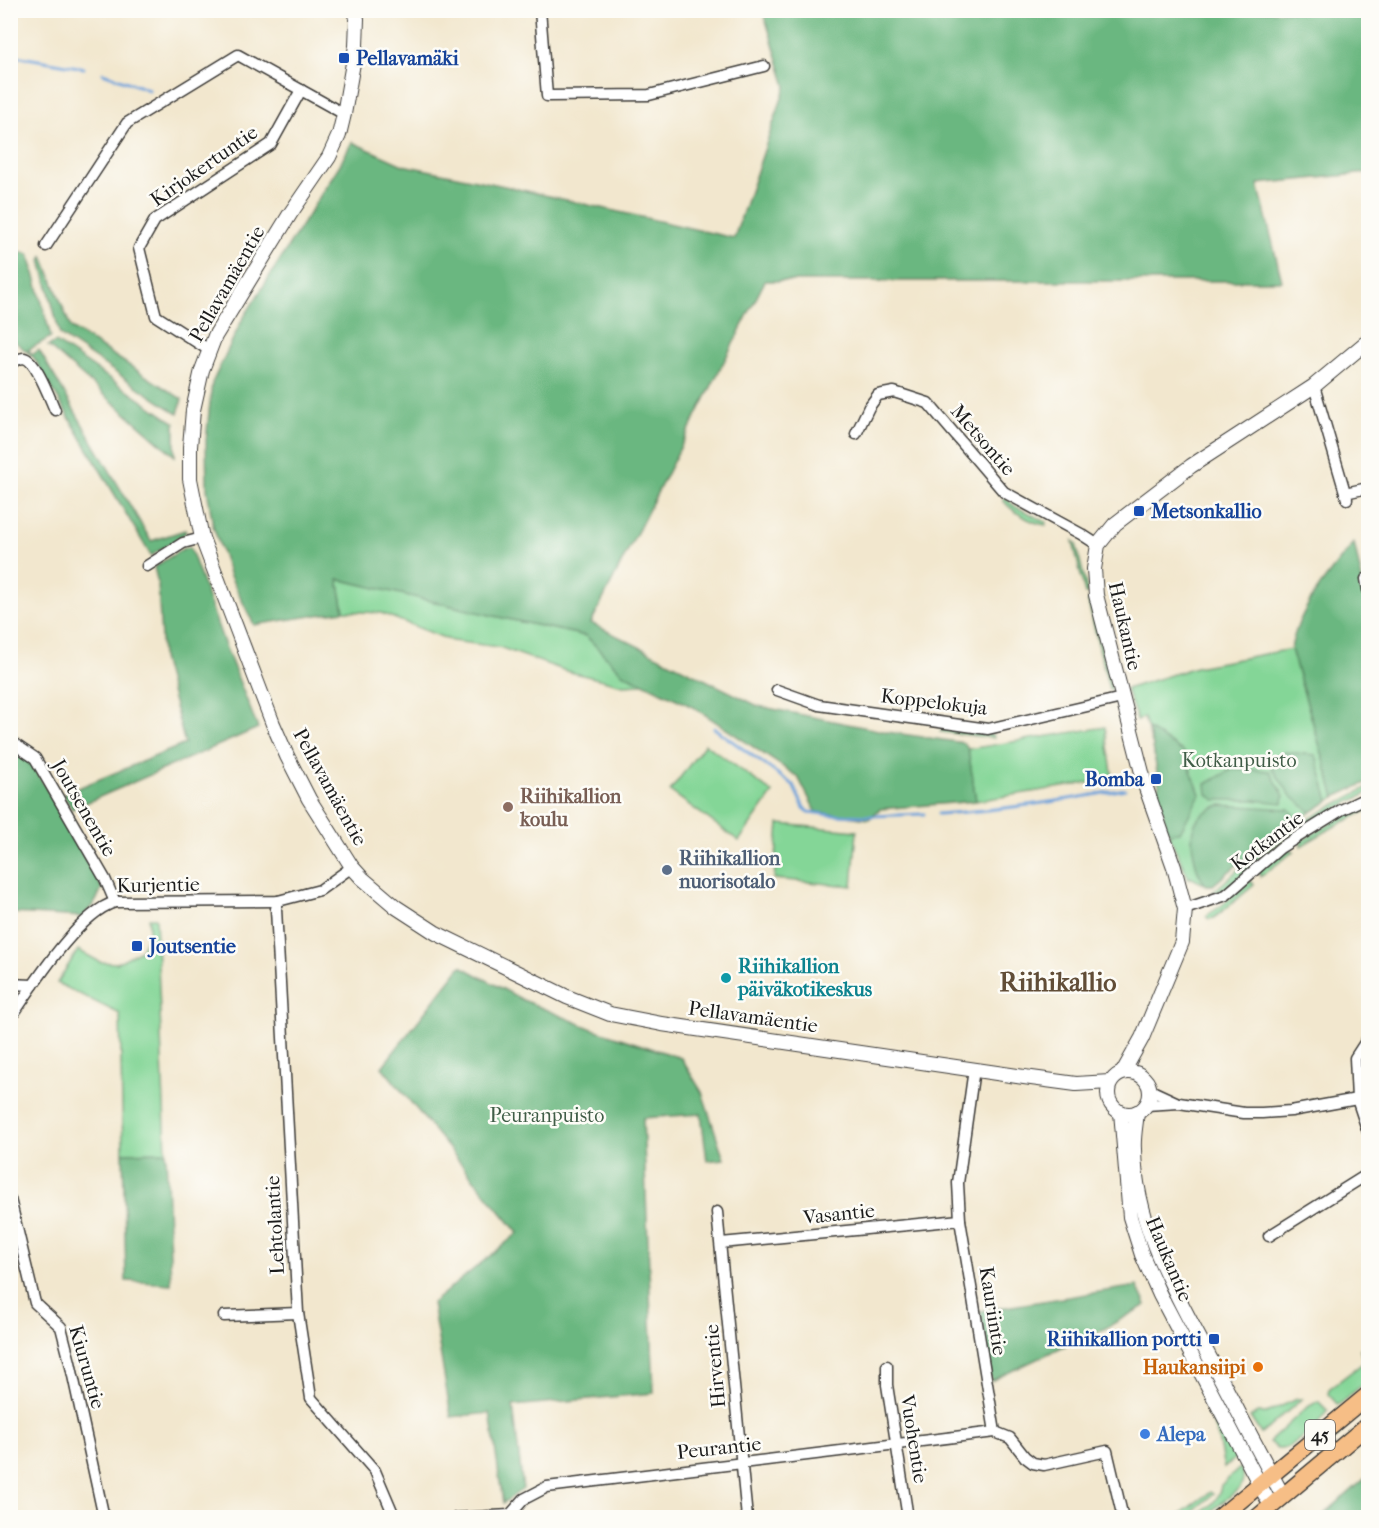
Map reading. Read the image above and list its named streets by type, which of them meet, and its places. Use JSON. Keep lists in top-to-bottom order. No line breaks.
{"streets":{"main road":["45"],"street":["Kirjokertuntie","Pellavamäentie","Metsontie","Haukantie","Koppelokuja","Joutsenentie","Kotkantie","Kurjentie","Vasantie","Lehtolantie","Kauriintie","Hirventie","Kiuruntie","Vuohentie","Peurantie"]},"crossings":[["Kirjokertuntie","Pellavamäentie"],["Pellavamäentie","Haukantie"],["Pellavamäentie","Kurjentie"],["Pellavamäentie","Kauriintie"],["Metsontie","Haukantie"],["Haukantie","Koppelokuja"],["Haukantie","Kotkantie"],["Haukantie","45"],["Joutsenentie","Kurjentie"],["Kurjentie","Lehtolantie"],["Vasantie","Kauriintie"],["Vasantie","Hirventie"],["Kauriintie","Peurantie"],["Hirventie","Peurantie"],["Vuohentie","Peurantie"]],"districts":["Riihikallio"],"parks":["Kotkanpuisto","Peuranpuisto"],"places":{"transit":["Pellavamäki","Metsonkallio","Bomba","Joutsentie","Riihikallion portti"],"other":["Riihikallion koulu","Riihikallion nuorisotalo","Riihikallion päiväkotikeskus","Haukansiipi","Alepa"]}}
